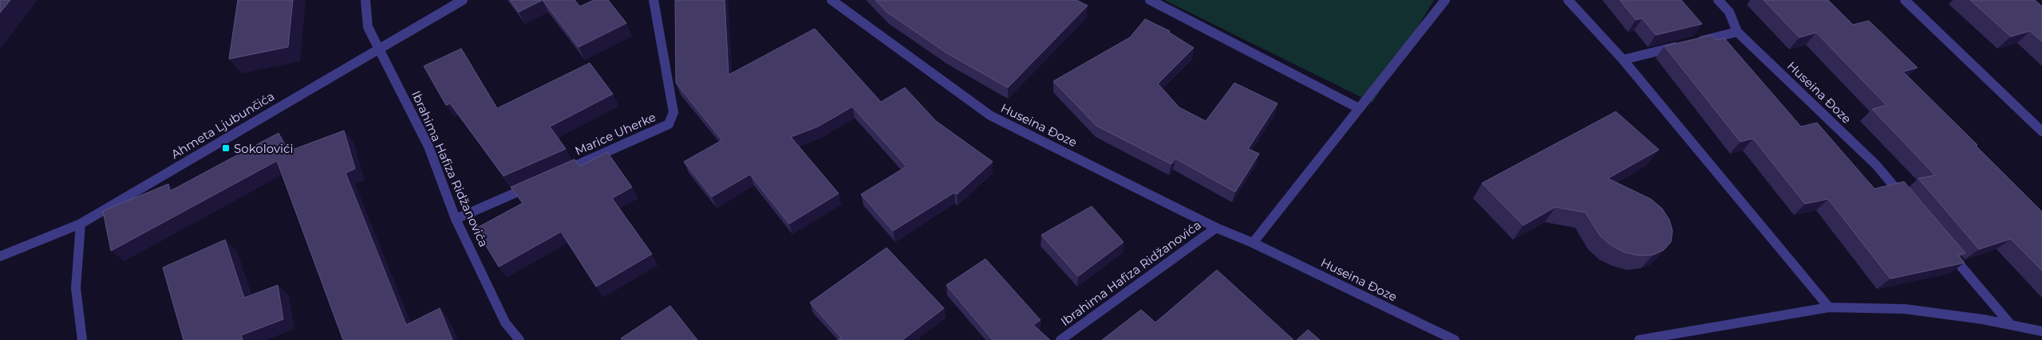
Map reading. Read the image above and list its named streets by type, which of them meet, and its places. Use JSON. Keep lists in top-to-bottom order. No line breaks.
{"streets":{"street":["Huseina Đoze","Ahmeta Ljubunčića","Marice Uherke","Ibrahima Hafiza Ridžanovića"]},"crossings":[["Huseina Đoze","Ibrahima Hafiza Ridžanovića"],["Ahmeta Ljubunčića","Ibrahima Hafiza Ridžanovića"]],"places":{"transit":["Sokolovići"]}}
